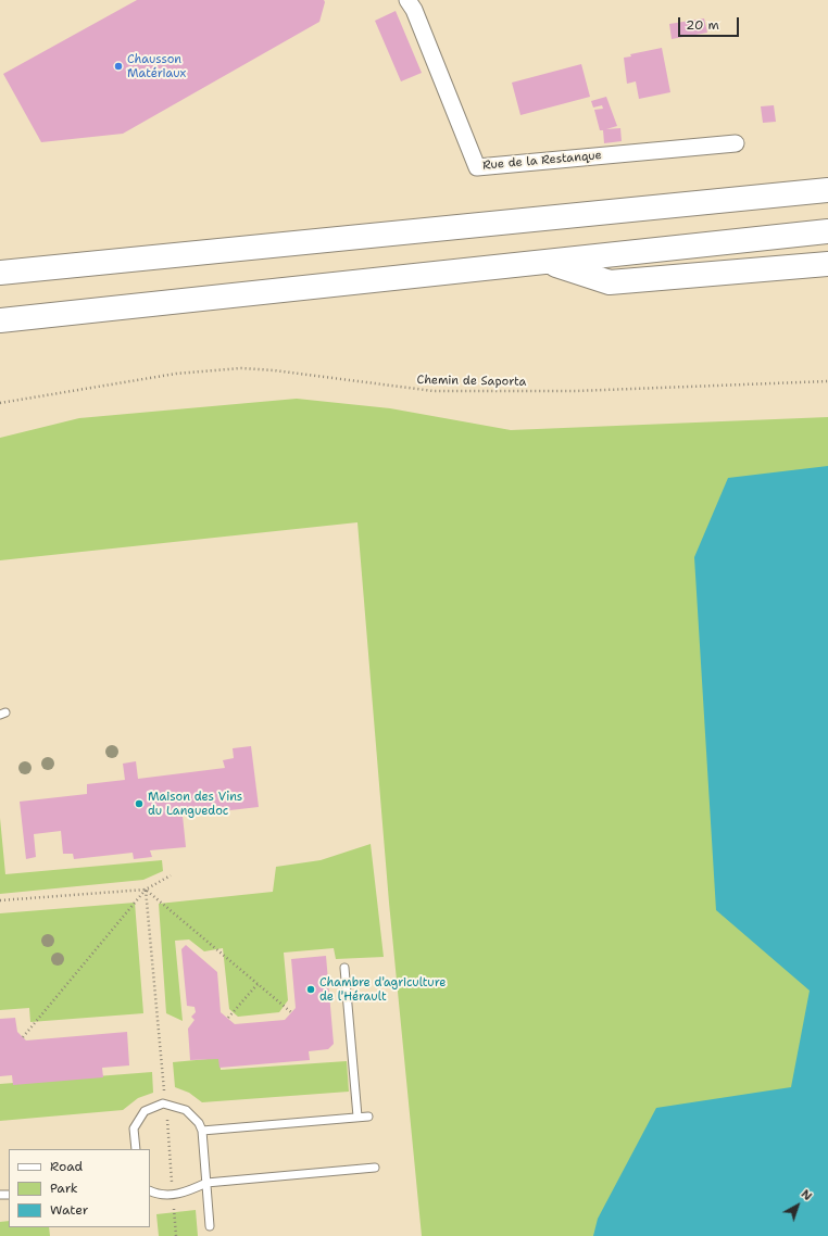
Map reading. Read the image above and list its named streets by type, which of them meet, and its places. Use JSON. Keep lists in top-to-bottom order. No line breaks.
{"streets":{"street":["Rue de la Restanque"],"path":["Chemin de Saporta"]},"places":["Chausson Matériaux","Maison des Vins du Languedoc","Chambre d'agriculture de l'Hérault"],"legend":["Road","Park","Water"],"scale_bar":"20 m","north":"top right"}
